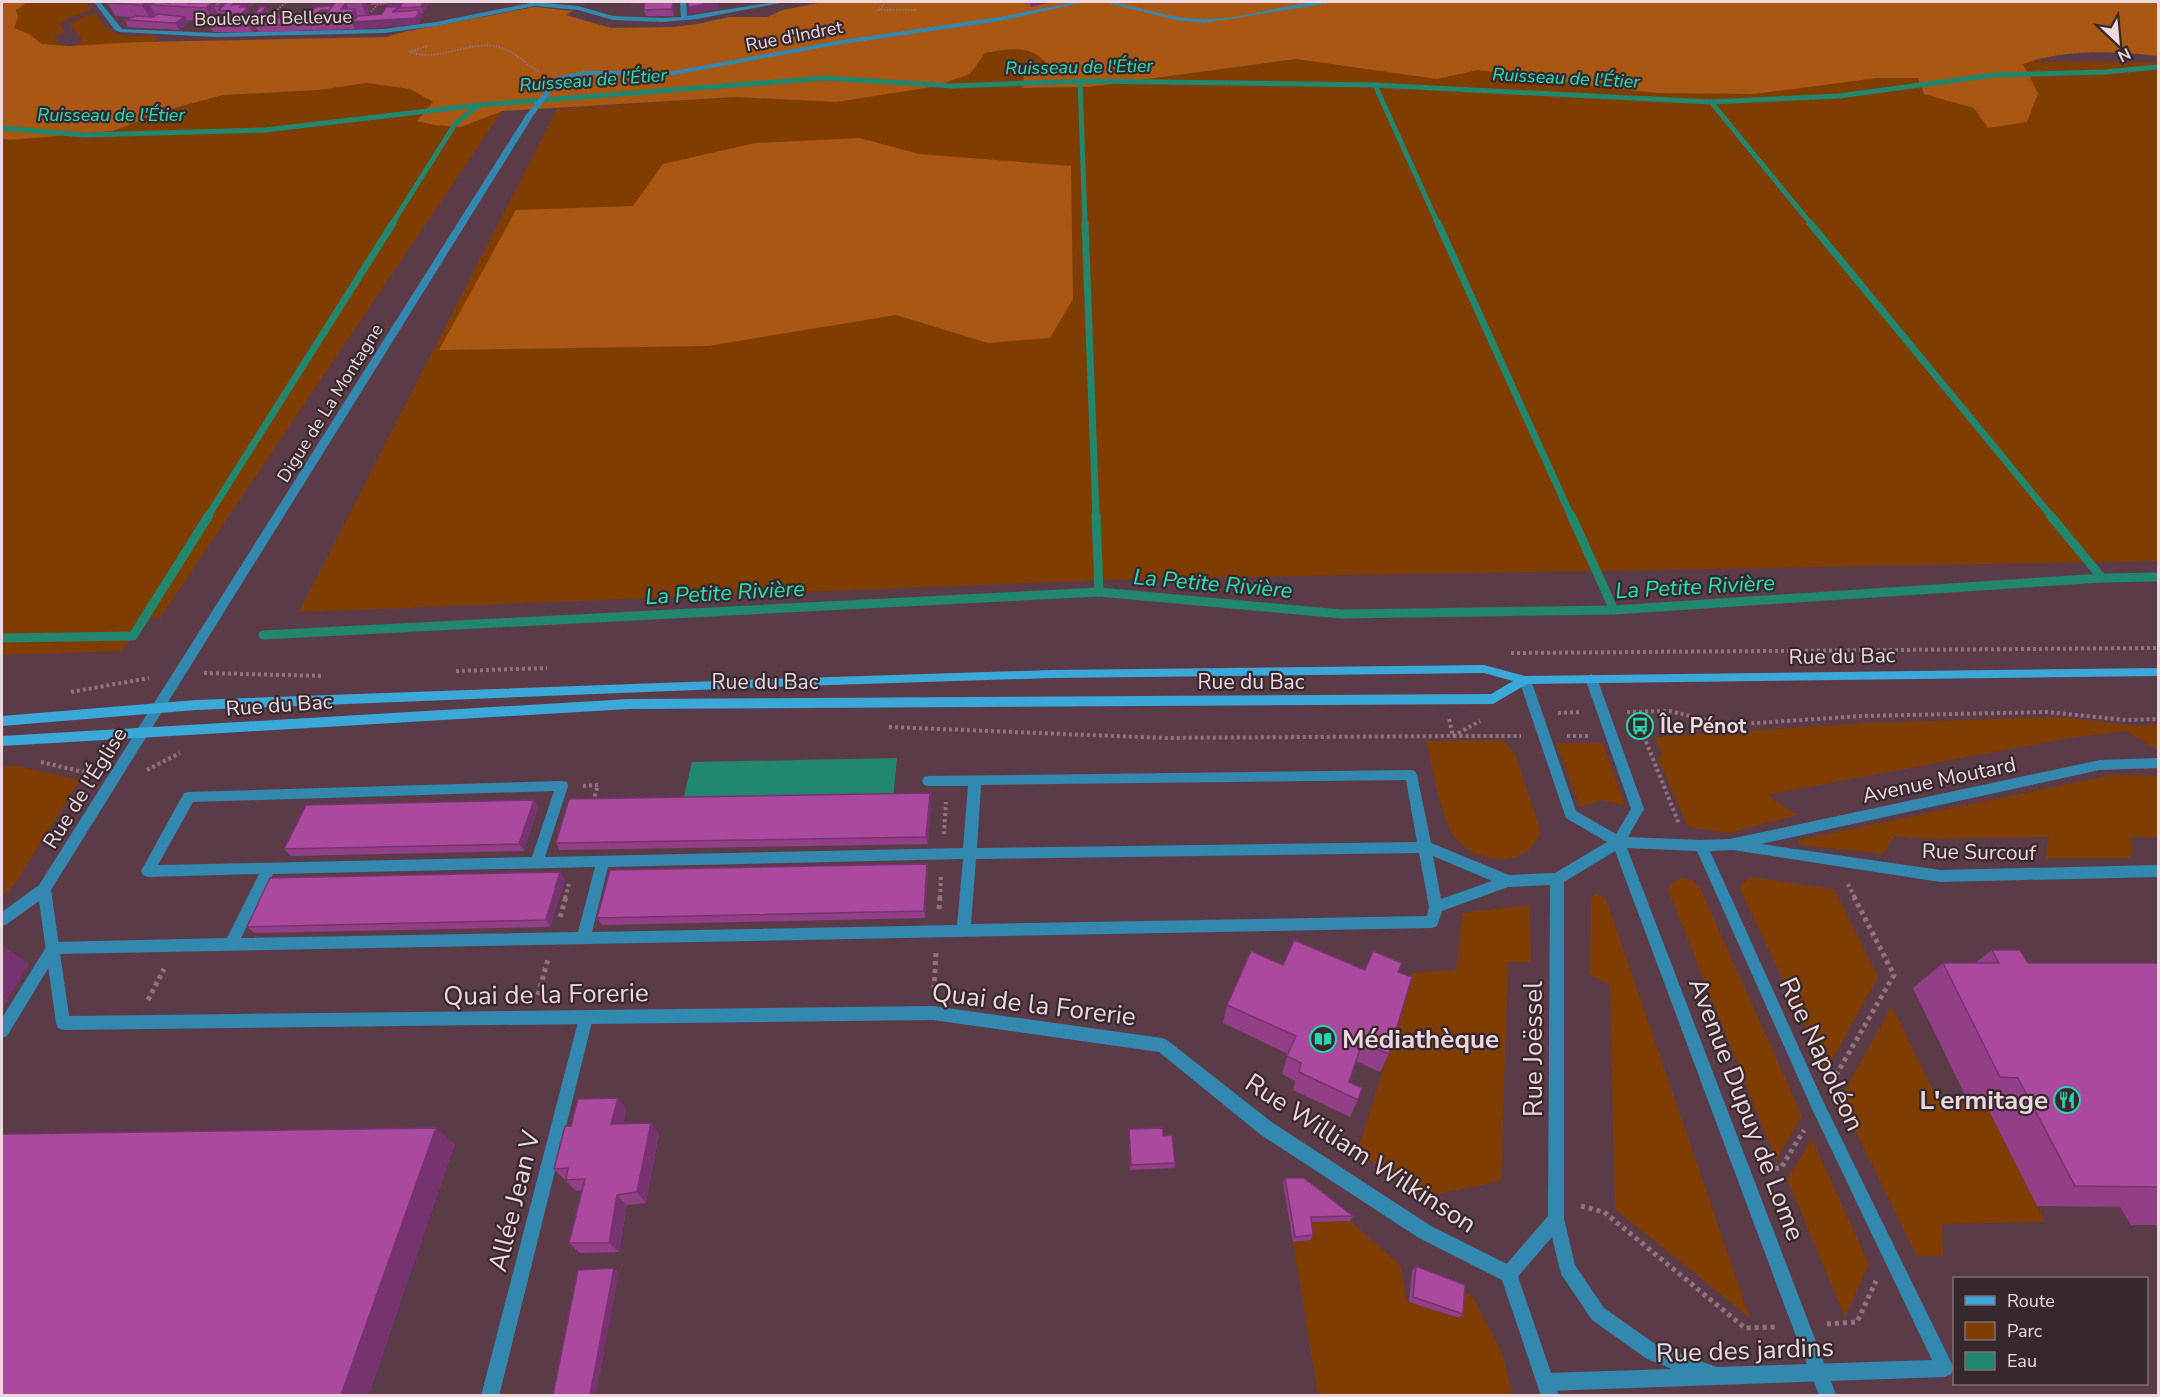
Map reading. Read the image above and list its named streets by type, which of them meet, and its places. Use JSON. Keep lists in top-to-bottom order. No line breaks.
{"streets":{"main road":["Rue du Bac"],"street":["Boulevard Bellevue","Rue d'Indret","Digue de La Montagne","Avenue Moutard","Rue de l'Église","Rue Surcouf","Quai de la Forerie","Rue Joëssel","Rue Napoléon","Avenue Dupuy de Lome","Rue William Wilkinson","Allée Jean V","Rue des jardins"]},"crossings":[["Rue d'Indret","Digue de La Montagne"],["Digue de La Montagne","Rue du Bac"],["Digue de La Montagne","Rue de l'Église"],["Rue du Bac","Rue de l'Église"],["Avenue Moutard","Rue Surcouf"],["Rue de l'Église","Quai de la Forerie"],["Quai de la Forerie","Rue William Wilkinson"],["Quai de la Forerie","Allée Jean V"],["Rue Joëssel","Rue des jardins"],["Rue Napoléon","Rue des jardins"]],"water":["Ruisseau de l'Étier","La Petite Rivière"],"places":{"bus stop":["Île Pénot"],"library":["Médiathèque"],"restaurant":["L'ermitage"]},"legend":["Route","Parc","Eau"],"north":"bottom right"}
